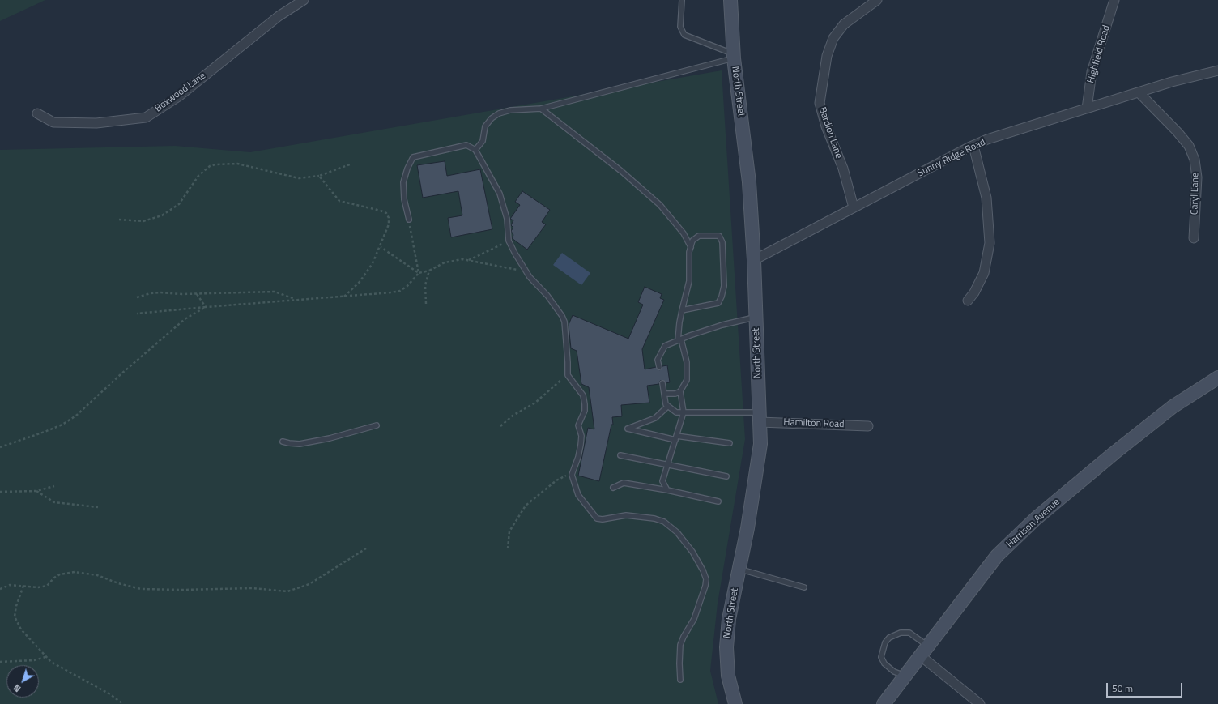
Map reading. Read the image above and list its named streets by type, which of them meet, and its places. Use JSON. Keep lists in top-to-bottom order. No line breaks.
{"streets":{"street":["Highfield Road","North Street","Boxwood Lane","Bardion Lane","Sunny Ridge Road","Caryl Lane","Hamilton Road","Harrison Avenue"]},"crossings":[["Highfield Road","Sunny Ridge Road"],["North Street","Sunny Ridge Road"],["North Street","Hamilton Road"],["Bardion Lane","Sunny Ridge Road"],["Sunny Ridge Road","Caryl Lane"]],"scale_bar":"50 m","north":"bottom left"}
